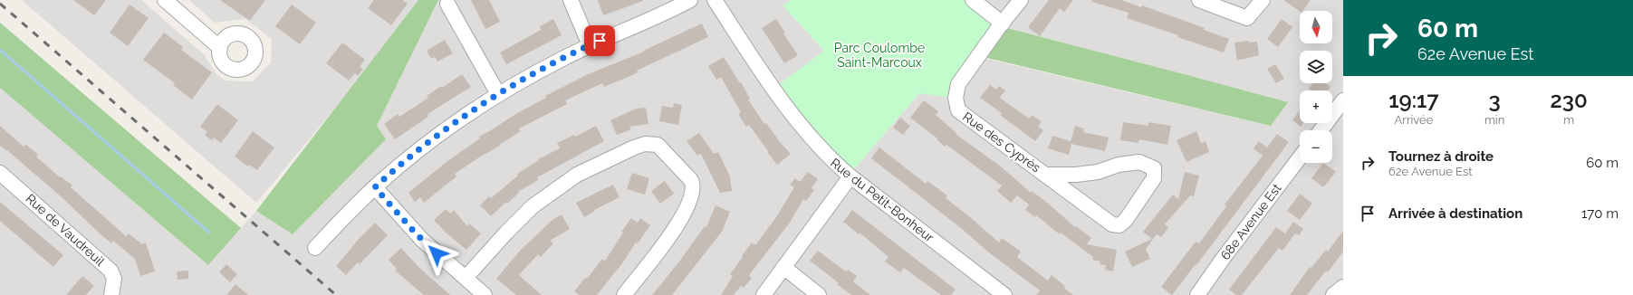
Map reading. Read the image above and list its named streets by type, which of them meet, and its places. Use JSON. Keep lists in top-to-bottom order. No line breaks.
{"streets":{"street":["Rue des Cyprès","Rue du Petit-Bonheur","68e Avenue Est","Rue de Vaudreuil"]},"parks":["Parc Coulombe Saint-Marcoux"],"north":"bottom","page":{"turn":["60 m","62e Avenue Est"],"map_buttons":["+","−"],"eta":["19:17","Arrivée","3","min","230","m"],"list":[{"name":"Tournez à droite","note":"62e Avenue Est","value":"60 m"},{"name":"Arrivée à destination","value":"170 m"}]}}
